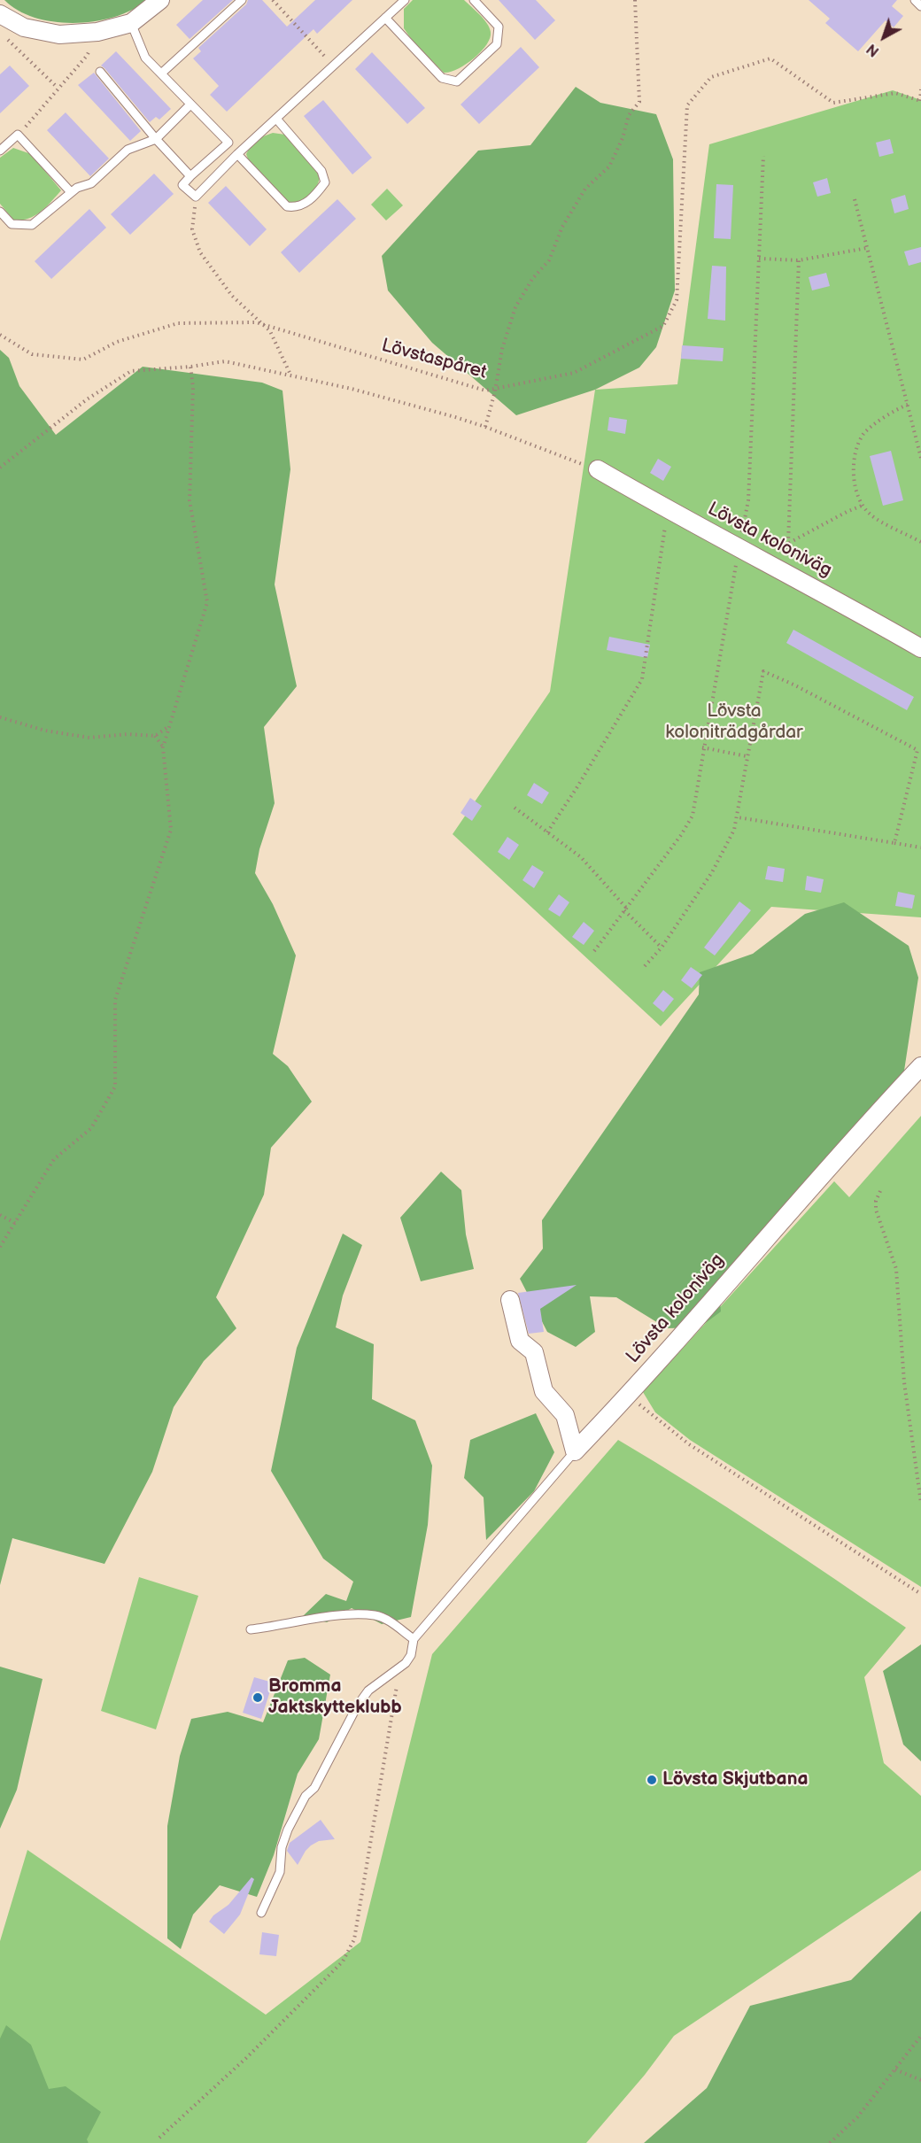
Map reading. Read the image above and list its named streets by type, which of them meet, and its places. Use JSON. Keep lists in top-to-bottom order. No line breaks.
{"streets":{"street":["Lövsta koloniväg"],"path":["Lövstaspåret"]},"parks":["Lövsta koloniträdgårdar"],"places":["Bromma Jaktskytteklubb","Lövsta Skjutbana"],"north":"bottom left"}
